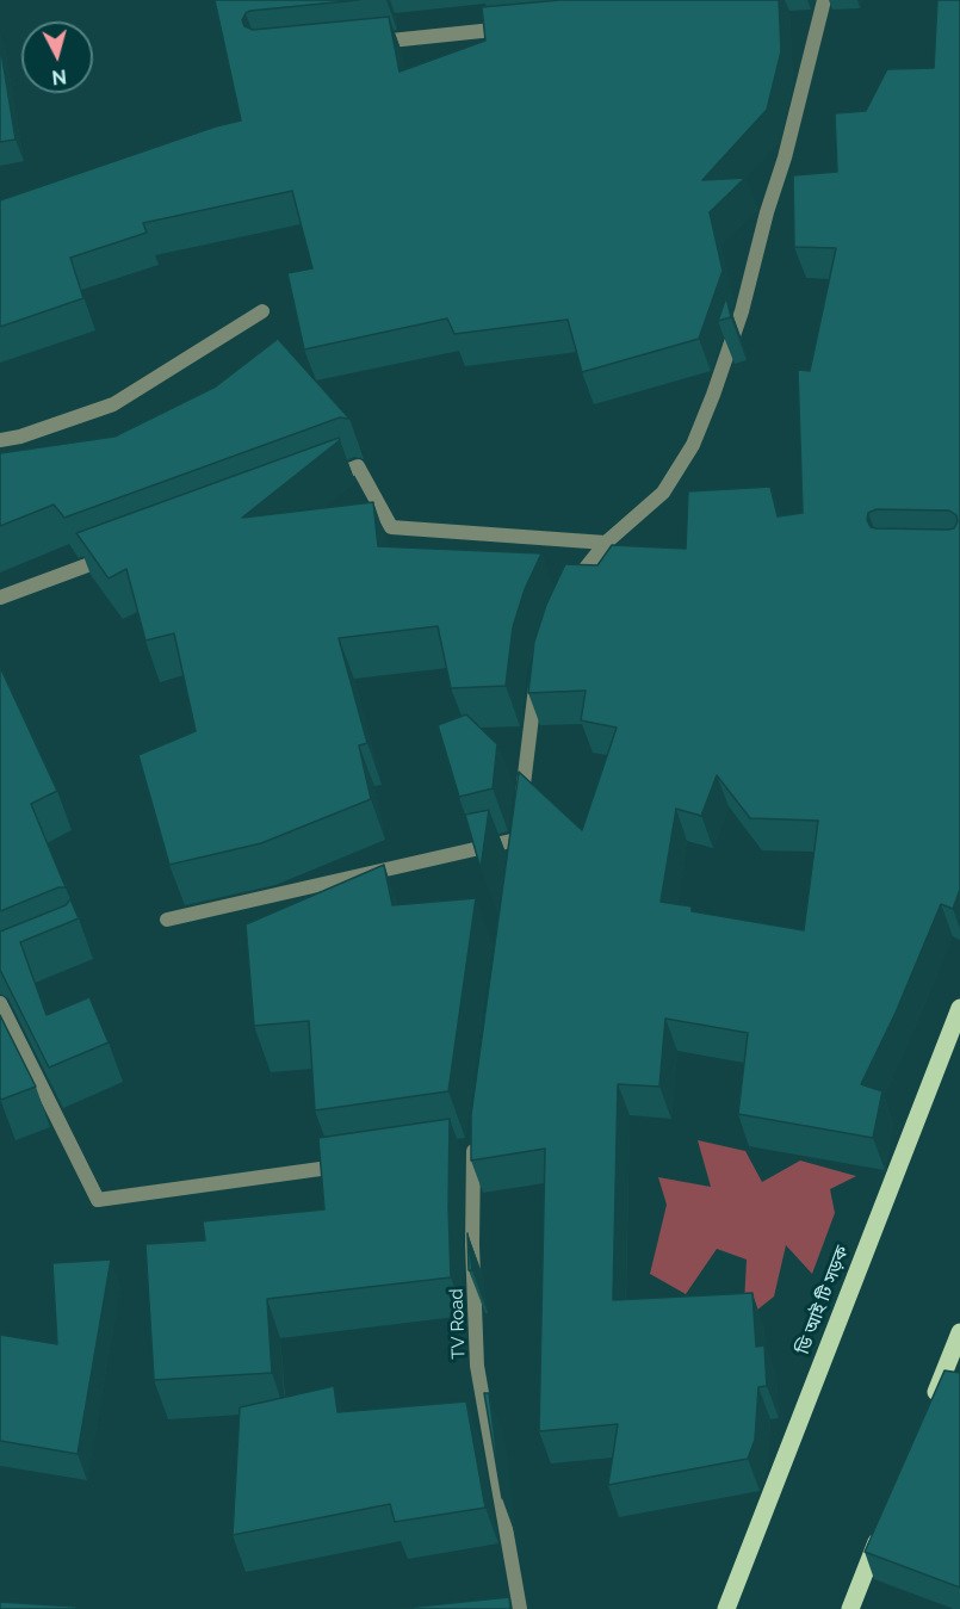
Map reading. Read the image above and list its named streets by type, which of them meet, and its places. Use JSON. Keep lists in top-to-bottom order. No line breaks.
{"streets":{"main road":["ডি আই টি সড়ক"],"street":["TV Road"]},"north":"bottom"}
